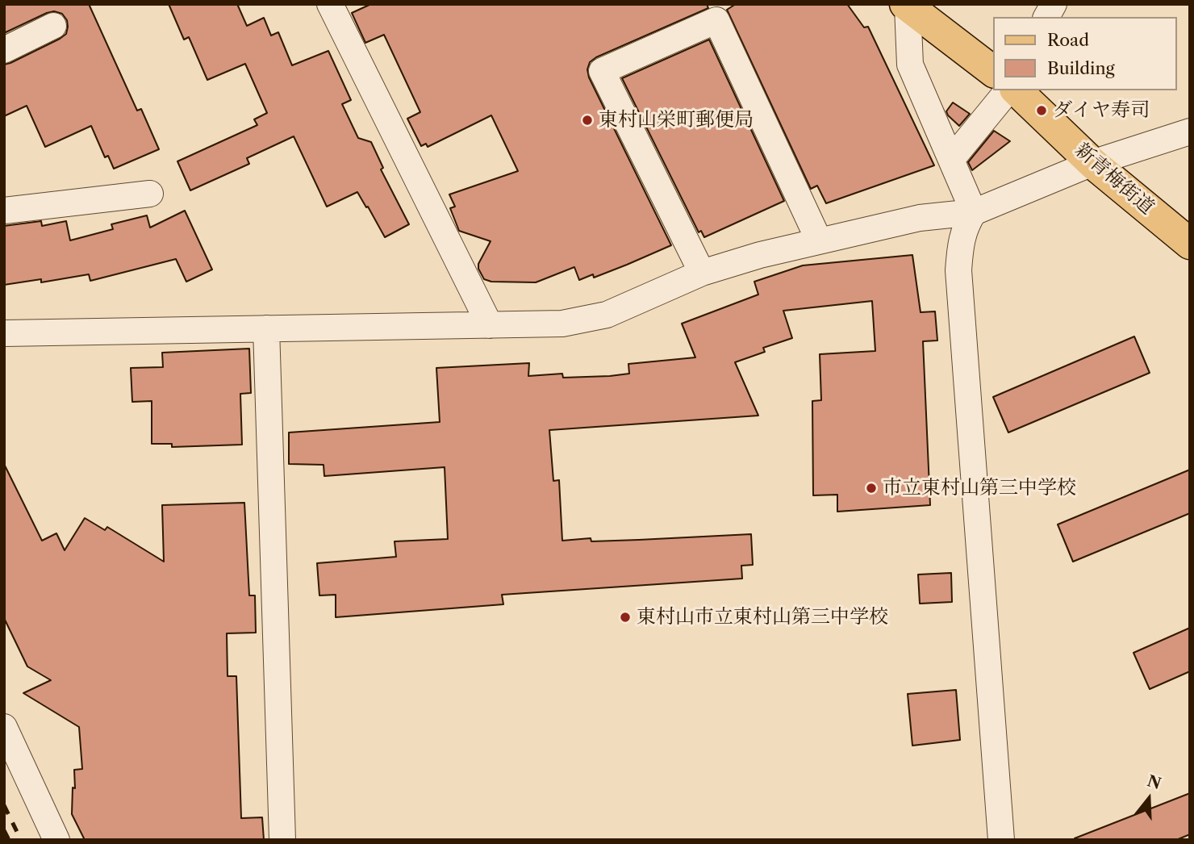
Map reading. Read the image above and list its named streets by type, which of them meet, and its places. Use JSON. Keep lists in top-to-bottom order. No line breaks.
{"streets":{"main road":["新青梅街道"]},"places":["ダイヤ寿司","東村山栄町郵便局","市立東村山第三中学校","東村山市立東村山第三中学校"],"legend":["Road","Building"],"north":"top"}
